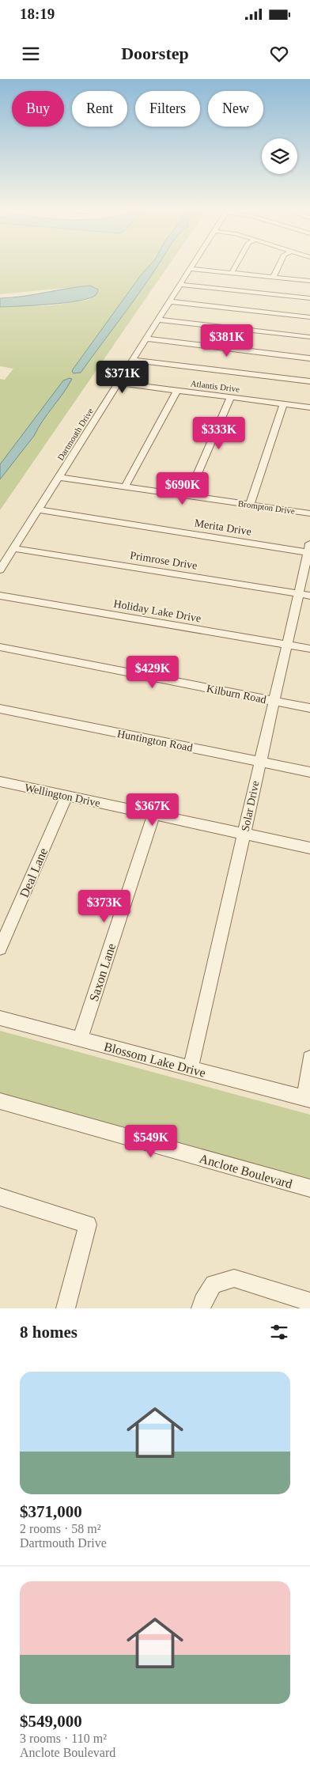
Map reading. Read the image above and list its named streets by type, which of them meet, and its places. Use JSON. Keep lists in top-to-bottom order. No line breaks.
{"streets":{"street":["Atlantis Drive","Dartmouth Drive","Brompton Drive","Merita Drive","Primrose Drive","Holiday Lake Drive","Kilburn Road","Huntington Road","Wellington Drive","Solar Drive","Deal Lane","Saxon Lane","Blossom Lake Drive","Anclote Boulevard"]},"crossings":[["Atlantis Drive","Dartmouth Drive"],["Dartmouth Drive","Brompton Drive"],["Dartmouth Drive","Merita Drive"],["Dartmouth Drive","Primrose Drive"],["Merita Drive","Solar Drive"],["Primrose Drive","Solar Drive"],["Holiday Lake Drive","Solar Drive"],["Kilburn Road","Solar Drive"],["Huntington Road","Solar Drive"],["Wellington Drive","Solar Drive"],["Wellington Drive","Deal Lane"],["Wellington Drive","Saxon Lane"],["Solar Drive","Blossom Lake Drive"],["Saxon Lane","Blossom Lake Drive"]],"page":{"status":"18:19","header":"Doorstep","chip":["Buy","Rent","Filters","New"],"price":["$381K","$371K","$333K","$690K","$429K","$367K","$373K","$549K"],"heading":"8 homes","list":[{"name":"$371,000","note":"2 rooms · 58 m² · Dartmouth Drive"},{"name":"$549,000","note":"3 rooms · 110 m² · Anclote Boulevard"}]}}
